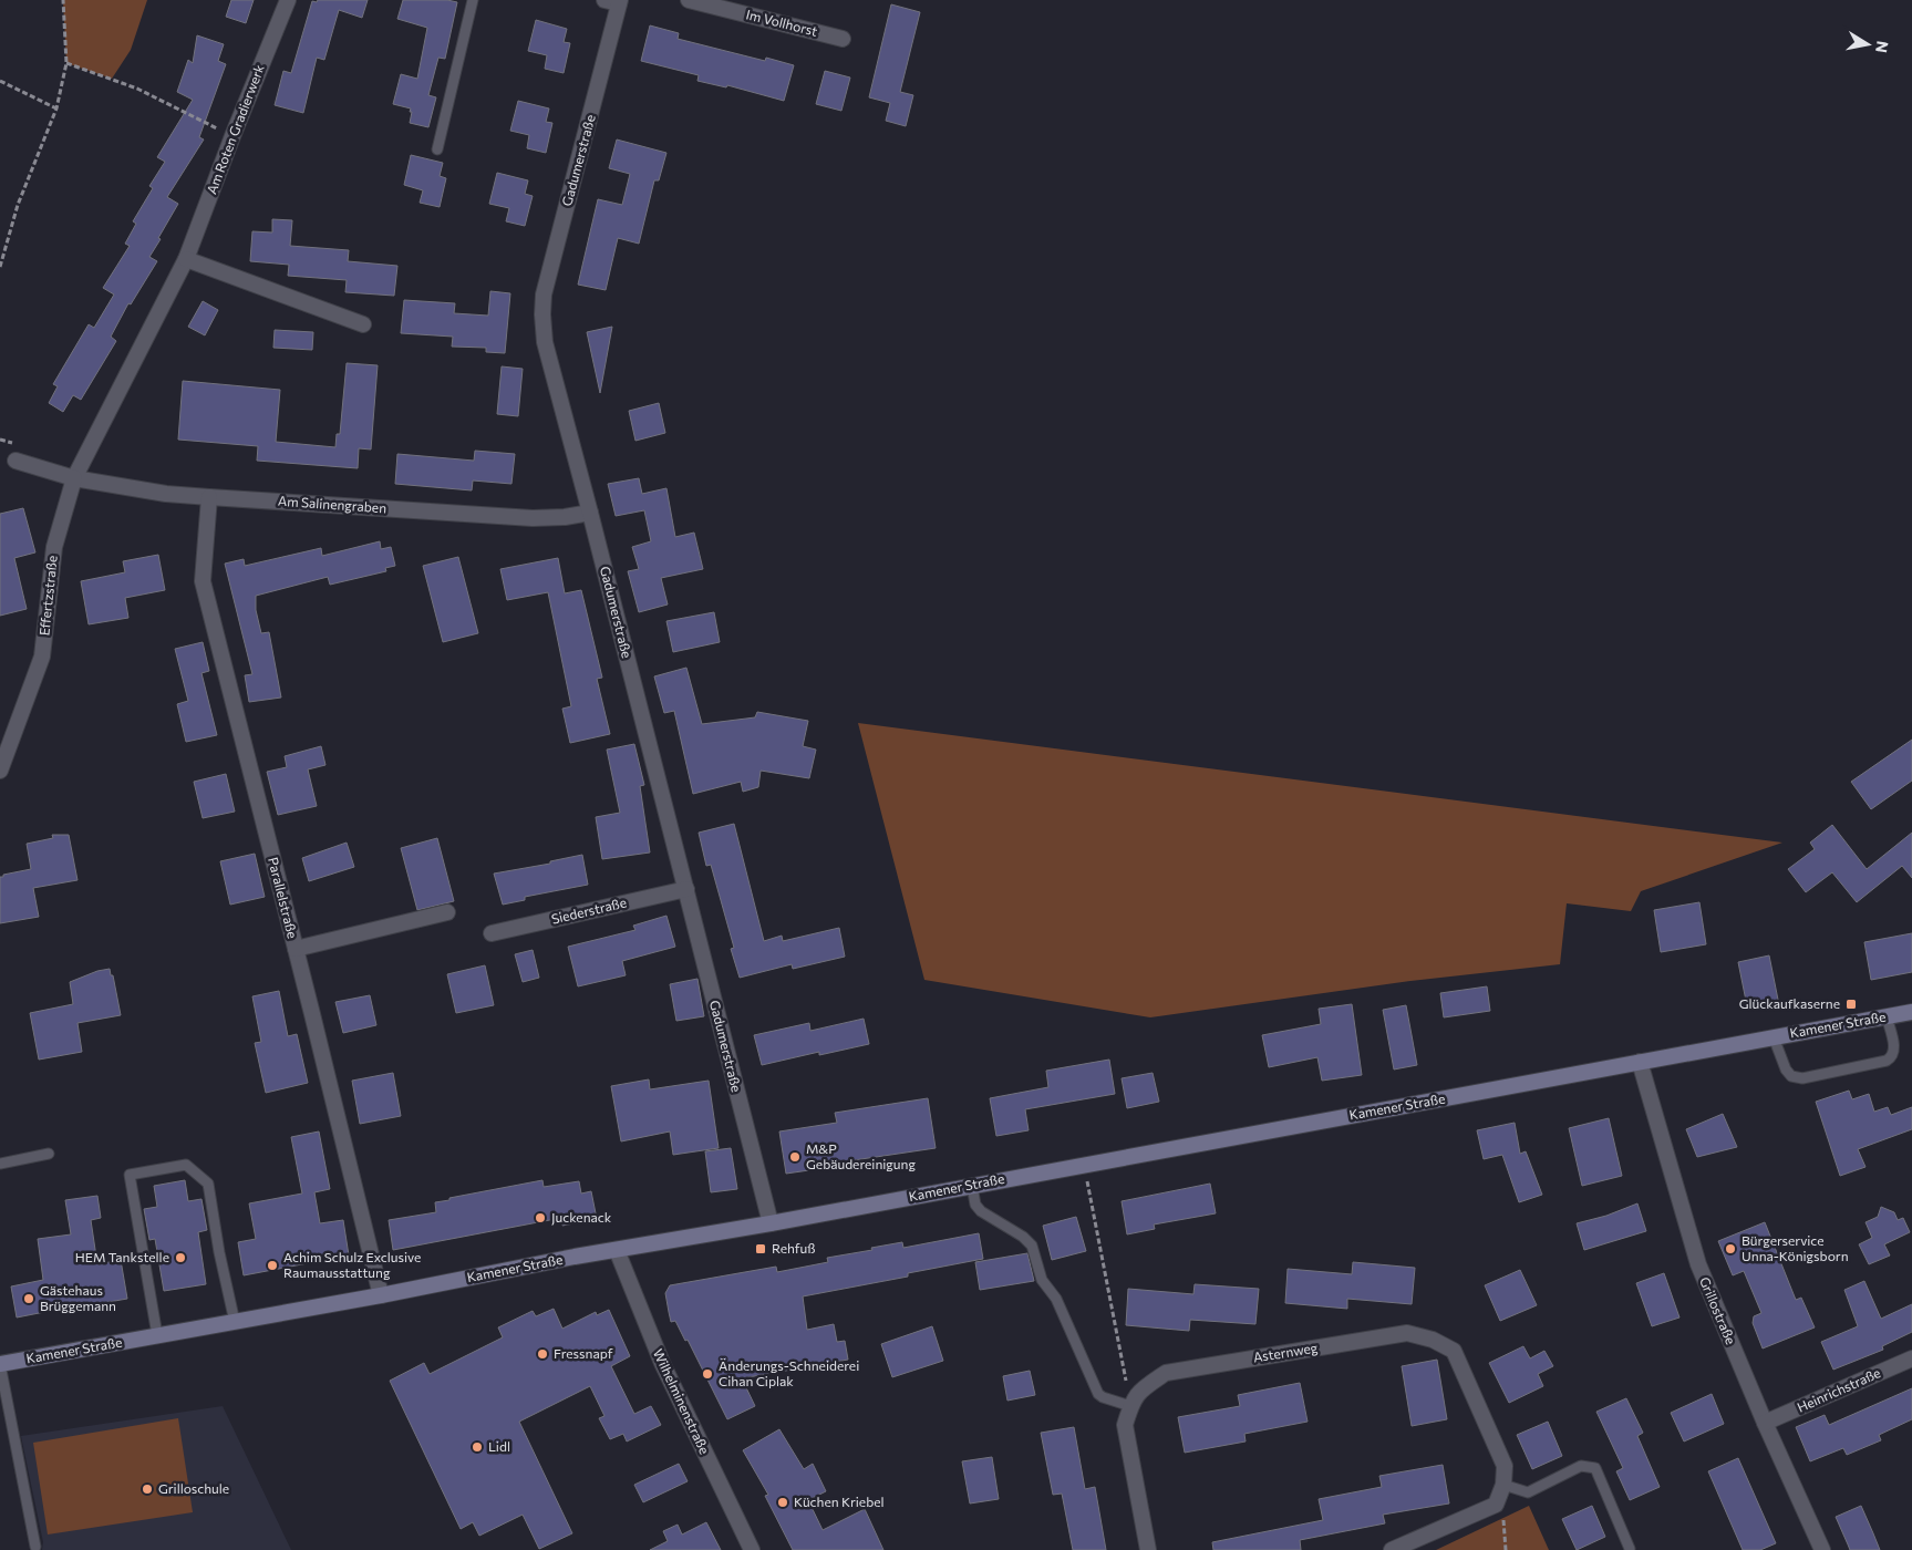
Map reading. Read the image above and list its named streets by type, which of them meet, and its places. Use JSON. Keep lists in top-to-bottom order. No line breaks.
{"streets":{"main road":["Kamener Straße"],"street":["Im Vollhorst","Am Roten Gradierwerk","Gadumerstraße","Am Salinengraben","Effertzstraße","Parallelstraße","Siederstraße","Grillostraße","Asternweg","Heinrichstraße","Wilhelminenstraße"]},"crossings":[["Am Roten Gradierwerk","Am Salinengraben"],["Am Roten Gradierwerk","Effertzstraße"],["Gadumerstraße","Am Salinengraben"],["Gadumerstraße","Siederstraße"],["Gadumerstraße","Kamener Straße"],["Am Salinengraben","Effertzstraße"],["Am Salinengraben","Parallelstraße"],["Parallelstraße","Kamener Straße"],["Kamener Straße","Grillostraße"],["Kamener Straße","Wilhelminenstraße"],["Grillostraße","Heinrichstraße"]],"places":{"transit":["Glückaufkaserne","Rehfuß"],"other":["M&P Gebäudereinigung","Juckenack","Bürgerservice Unna-Königsborn","HEM Tankstelle","Achim Schulz Exclusive Raumausstattung","Gästehaus Brüggemann","Fressnapf","Änderungs-Schneiderei Cihan Ciplak","Lidl","Grilloschule","Küchen Kriebel"]},"north":"right"}
